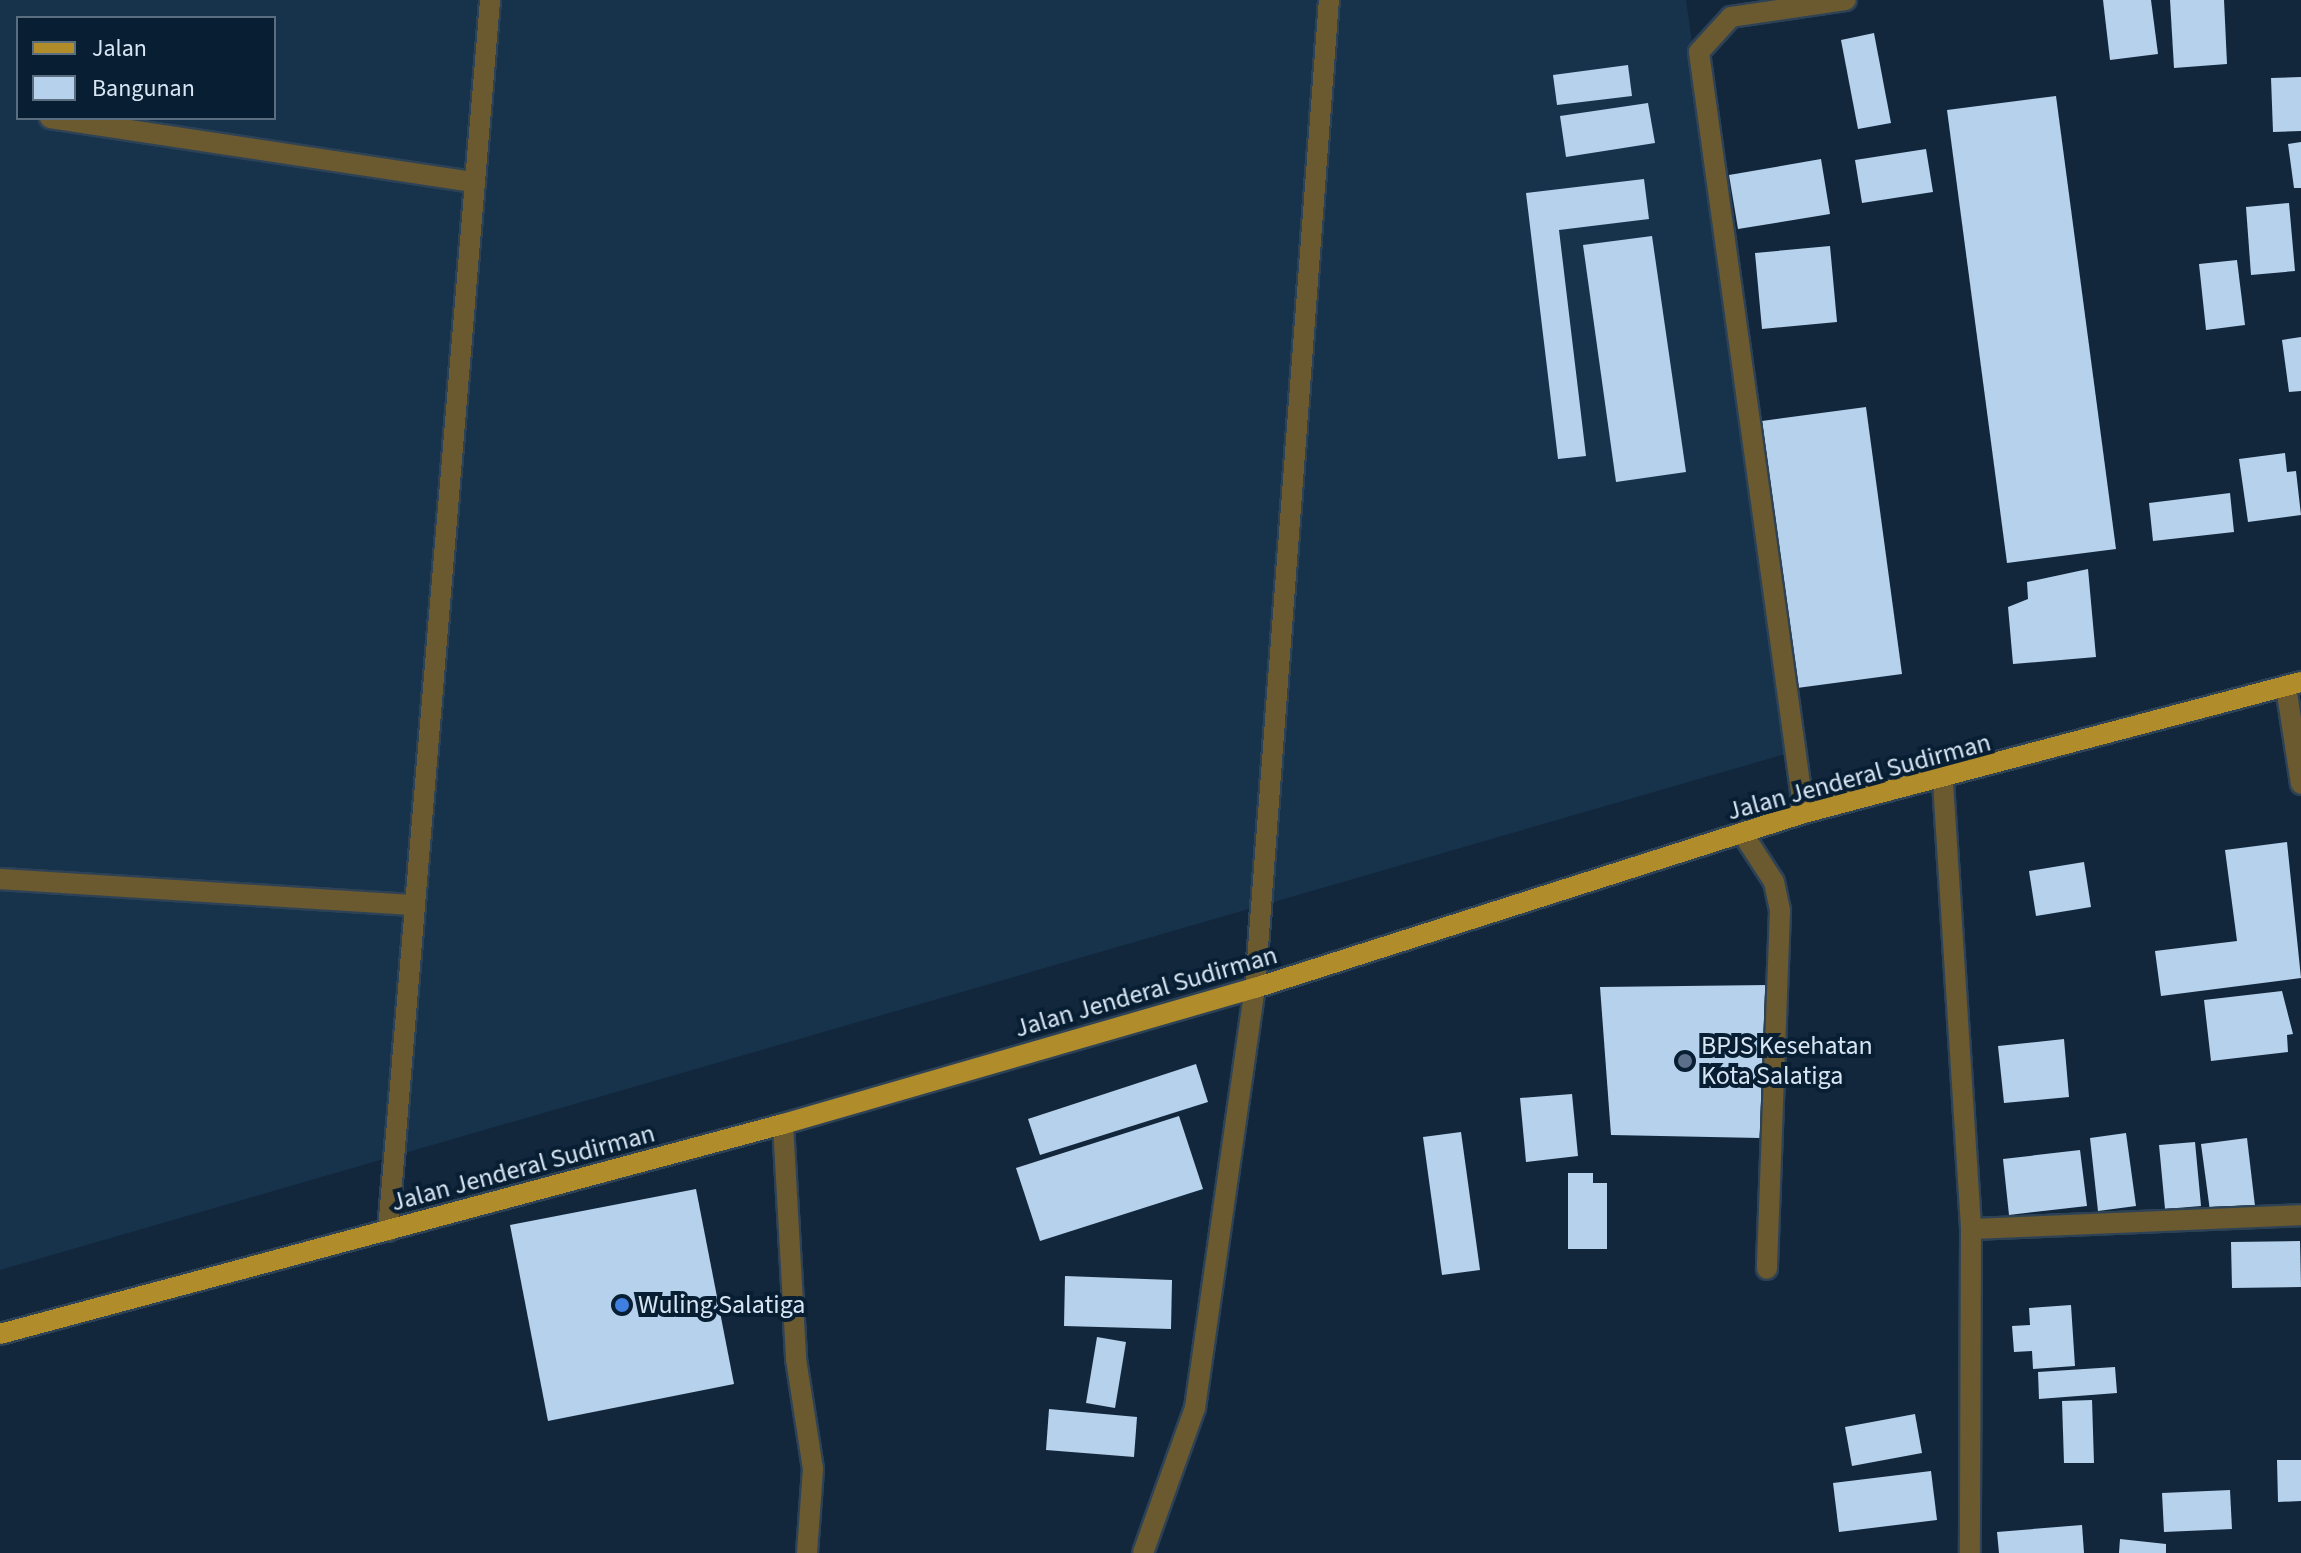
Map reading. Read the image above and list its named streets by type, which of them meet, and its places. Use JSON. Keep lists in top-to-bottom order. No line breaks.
{"streets":{"main road":["Jalan Jenderal Sudirman"]},"places":["BPJS Kesehatan Kota Salatiga","Wuling Salatiga"],"legend":["Jalan","Bangunan"]}
